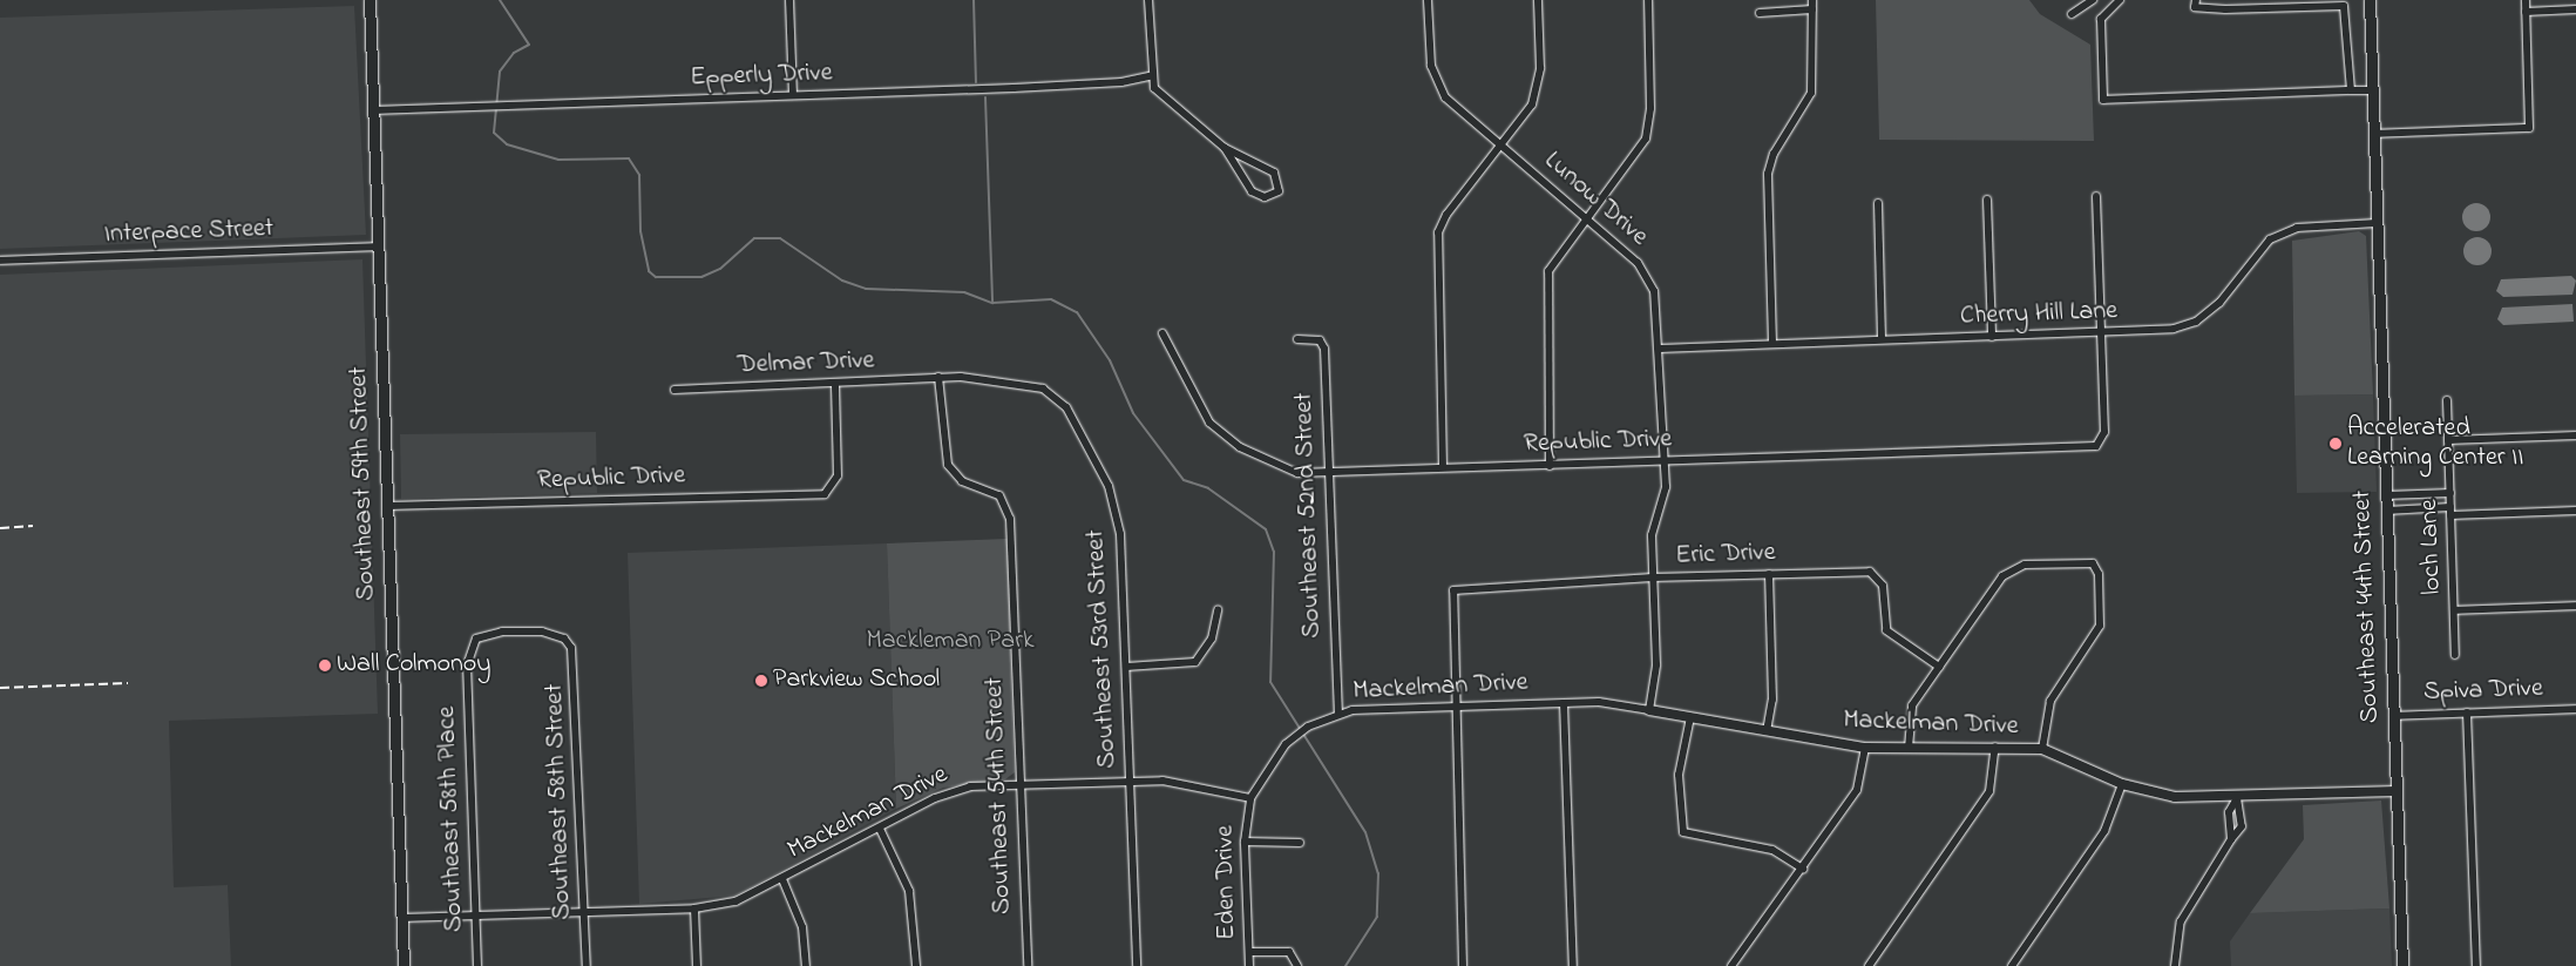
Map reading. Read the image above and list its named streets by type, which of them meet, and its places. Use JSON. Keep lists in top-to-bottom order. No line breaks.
{"streets":{"main road":["Southeast 59th Street","Southeast 44th Street"],"street":["Epperly Drive","Lunow Drive","Interpace Street","Cherry Hill Lane","Delmar Drive","Republic Drive","Southeast 52nd Street","loch Lane","Eric Drive","Southeast 53rd Street","Mackelman Drive","Spiva Drive","Southeast 54th Street","Southeast 58th Street","Southeast 58th Place","Eden Drive"]},"crossings":[["Epperly Drive","Southeast 59th Street"],["Lunow Drive","Cherry Hill Lane"],["Lunow Drive","Republic Drive"],["Lunow Drive","Eric Drive"],["Lunow Drive","Mackelman Drive"],["Interpace Street","Southeast 59th Street"],["Cherry Hill Lane","Republic Drive"],["Cherry Hill Lane","Southeast 44th Street"],["Delmar Drive","Republic Drive"],["Delmar Drive","Southeast 53rd Street"],["Delmar Drive","Southeast 54th Street"],["Republic Drive","Southeast 59th Street"],["Republic Drive","Southeast 52nd Street"],["Southeast 59th Street","Mackelman Drive"],["Southeast 52nd Street","Mackelman Drive"],["Eric Drive","Mackelman Drive"],["Southeast 44th Street","Mackelman Drive"],["Southeast 44th Street","Spiva Drive"],["Southeast 53rd Street","Mackelman Drive"],["Southeast 53rd Street","Southeast 54th Street"],["Mackelman Drive","Southeast 54th Street"],["Mackelman Drive","Southeast 58th Street"],["Mackelman Drive","Southeast 58th Place"],["Mackelman Drive","Eden Drive"],["Southeast 58th Street","Southeast 58th Place"]],"parks":["Mackleman Park"],"places":["Accelerated Learning Center II","Wall Colmonoy","Parkview School"]}
